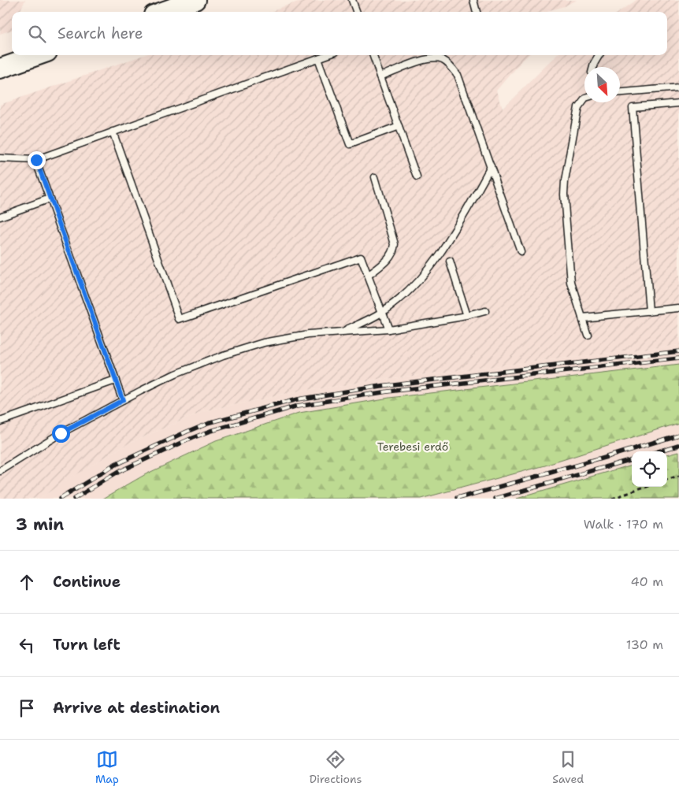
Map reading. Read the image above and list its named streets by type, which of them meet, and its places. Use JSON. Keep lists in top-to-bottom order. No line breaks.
{"parks":["Terebesi erdő"],"north":"bottom right","page":{"search":"Search here","heading":["3 min","Walk · 170 m"],"list":[["Continue","40 m"],["Turn left","130 m"],"Arrive at destination"],"nav":["Map","Directions","Saved"]}}
